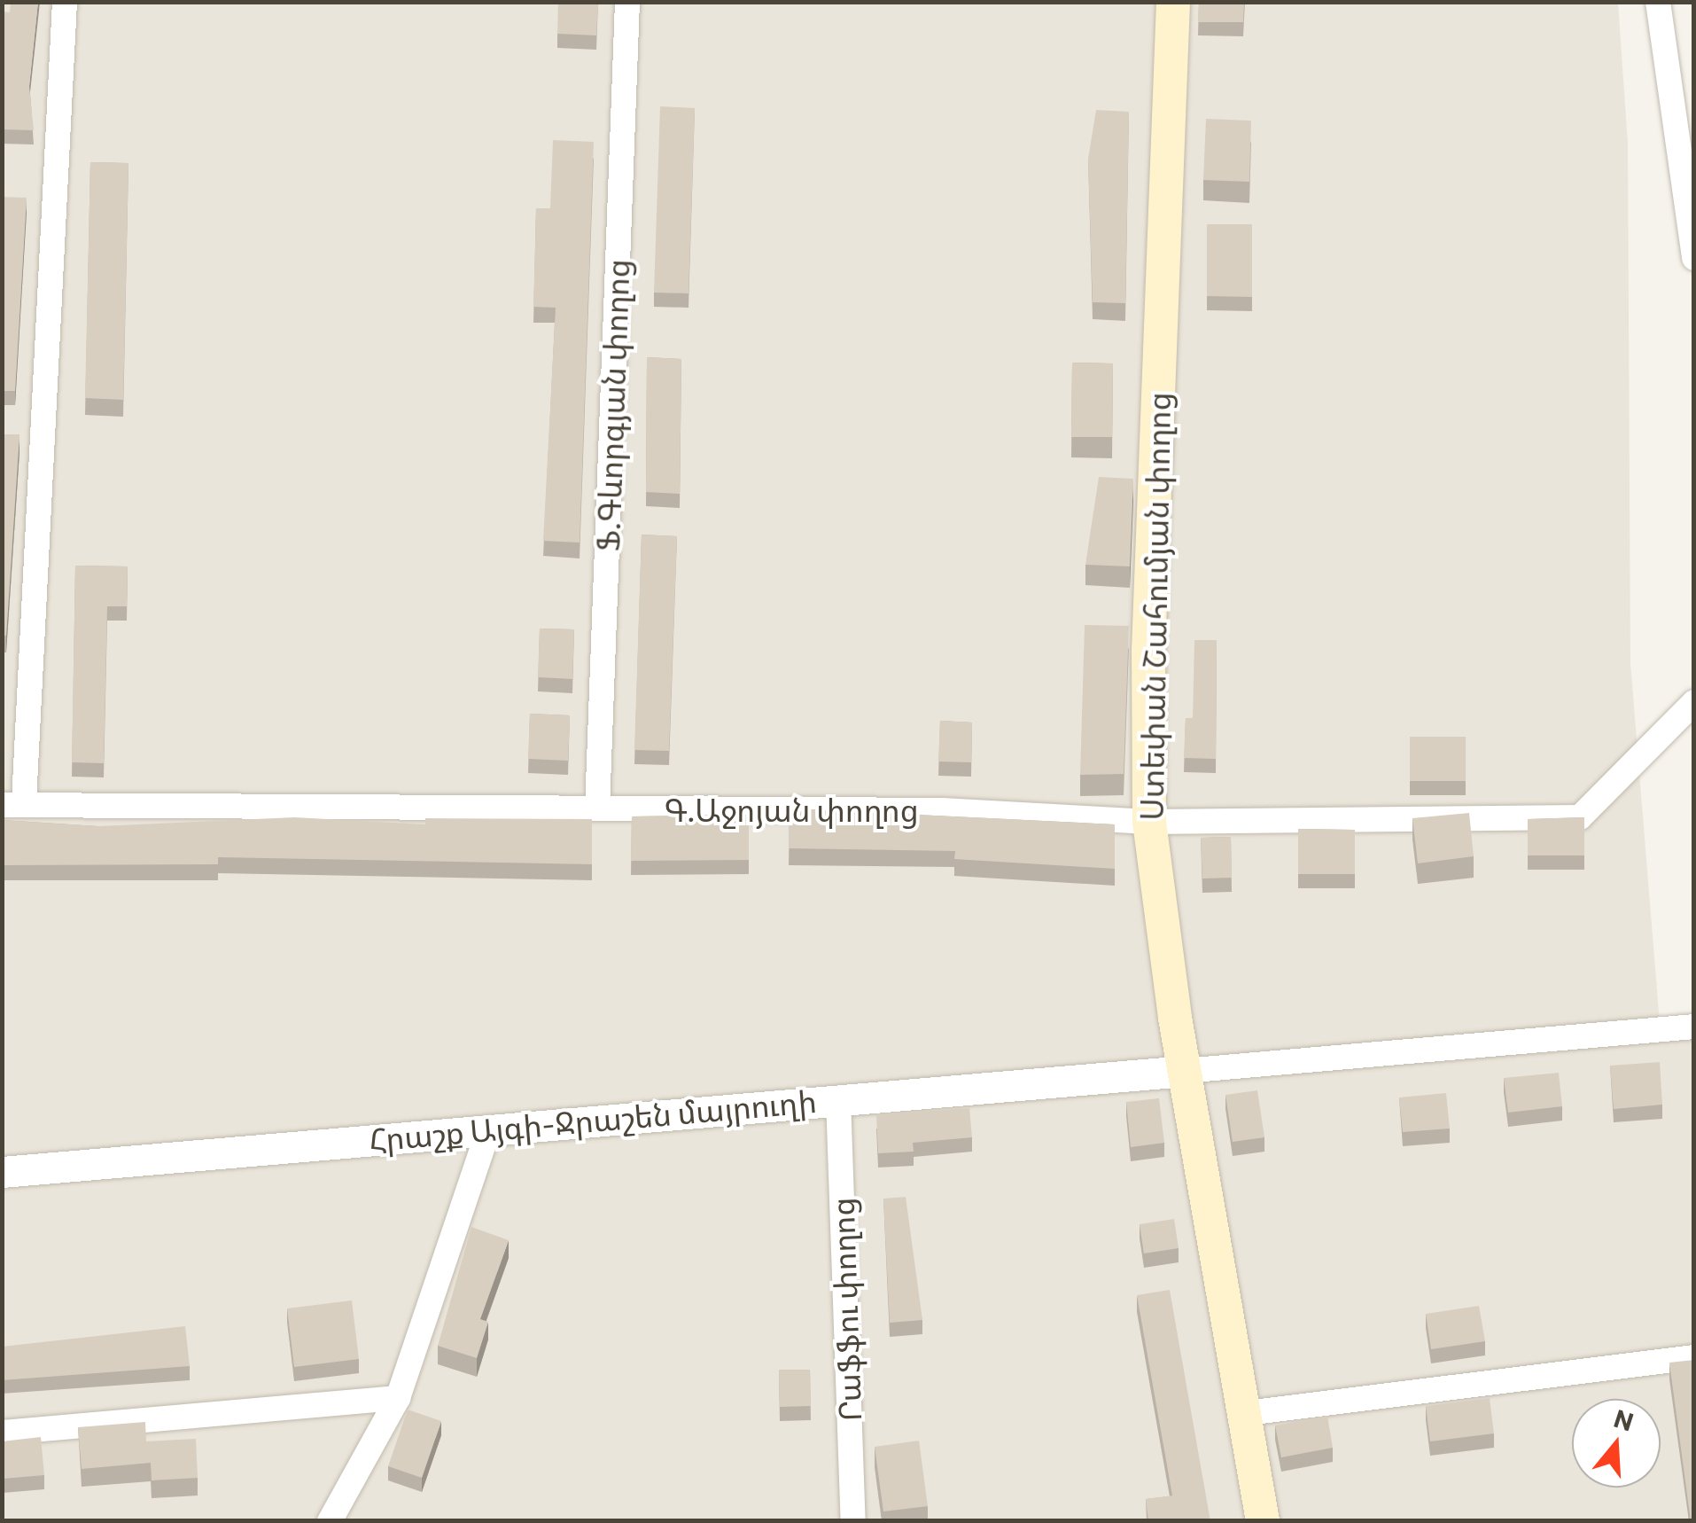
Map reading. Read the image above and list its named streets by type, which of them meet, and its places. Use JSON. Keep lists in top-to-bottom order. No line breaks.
{"streets":{"main road":["Ստեփան Շահումյան փողոց"],"street":["Ֆ.Գևորգյան փողոց","Գ.Աջոյան փողոց","Հրաշք Այգի-Ջրաշեն մայրուղի","Րաֆֆու փողոց"]},"crossings":[["Ֆ.Գևորգյան փողոց","Գ.Աջոյան փողոց"],["Ստեփան Շահումյան փողոց","Գ.Աջոյան փողոց"],["Ստեփան Շահումյան փողոց","Հրաշք Այգի-Ջրաշեն մայրուղի"],["Հրաշք Այգի-Ջրաշեն մայրուղի","Րաֆֆու փողոց"]],"north":"top"}
